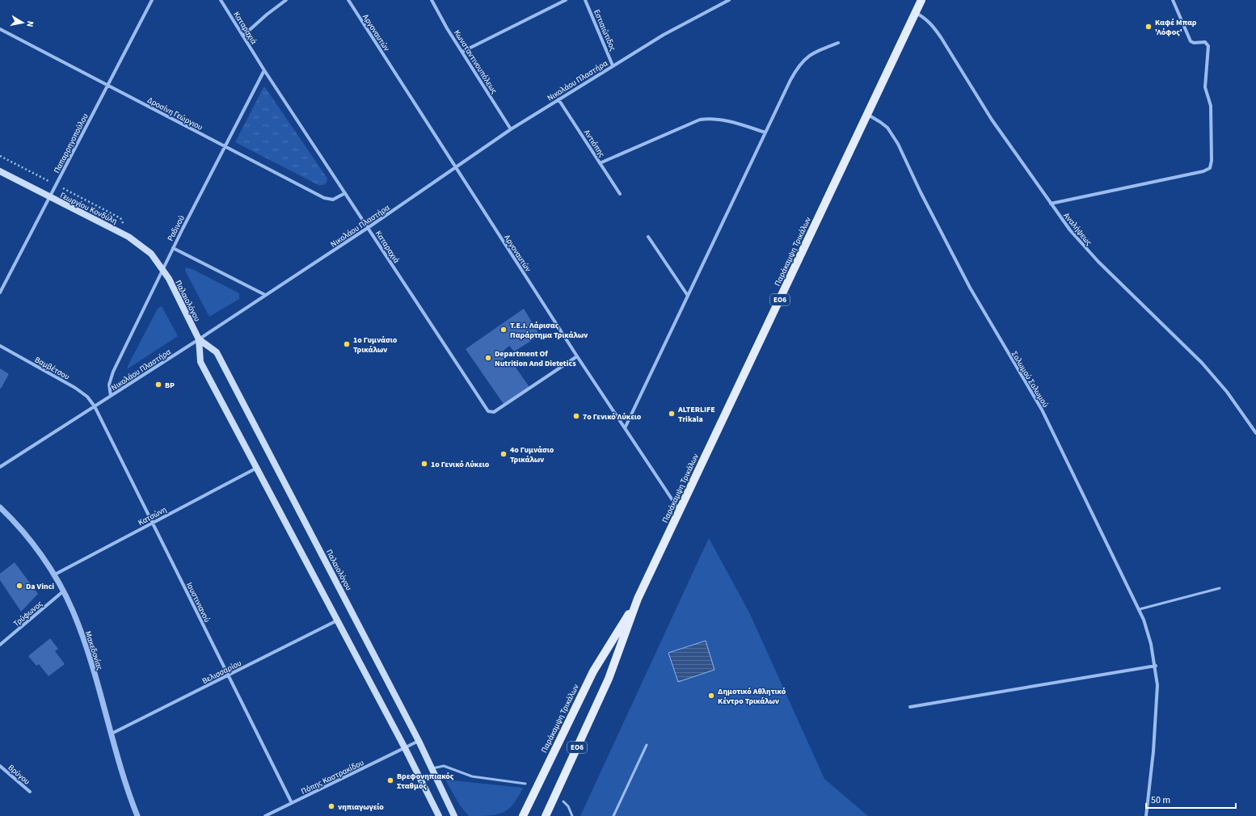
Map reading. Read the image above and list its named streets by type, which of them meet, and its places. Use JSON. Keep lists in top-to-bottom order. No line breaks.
{"streets":{"main road":["Γεωργίου Κονδύλη","Παράκαμψη Τρικάλων","ΕΟ6","Παλαιολόγου"],"street":["Καταραχιά","Εστιαιώτιδος","Αργοναυτών","Κωνσταντινουπόλεως","Νικολάου Πλαστήρα","Δροσίνη Γεώργιου","Παπαρρηγοπούλου","Αντιόπης","Ραδινού","Αναλήψεως","Βαμβέτσου","Σολωμού Σολωμού","Κατσώνη","Ιουστινιανού","Τρύφωνος","Μακεδονίας","Βελισσαρίου","Βρύγου","Πόπης Καστρακίδου"]},"crossings":[["Καταραχιά","Αργοναυτών"],["Καταραχιά","Νικολάου Πλαστήρα"],["Καταραχιά","Δροσίνη Γεώργιου"],["Καταραχιά","Ραδινού"],["Εστιαιώτιδος","Νικολάου Πλαστήρα"],["Αργοναυτών","Νικολάου Πλαστήρα"],["Αργοναυτών","Παράκαμψη Τρικάλων"],["Κωνσταντινουπόλεως","Νικολάου Πλαστήρα"],["Νικολάου Πλαστήρα","Αντιόπης"],["Νικολάου Πλαστήρα","Ραδινού"],["Νικολάου Πλαστήρα","Παλαιολόγου"],["Νικολάου Πλαστήρα","Βαμβέτσου"],["Νικολάου Πλαστήρα","Ιουστινιανού"],["Δροσίνη Γεώργιου","Παπαρρηγοπούλου"],["Δροσίνη Γεώργιου","Ραδινού"],["Παπαρρηγοπούλου","Γεωργίου Κονδύλη"],["Γεωργίου Κονδύλη","Ραδινού"],["Γεωργίου Κονδύλη","Παλαιολόγου"],["Ραδινού","Παλαιολόγου"],["Αναλήψεως","Παράκαμψη Τρικάλων"],["Παράκαμψη Τρικάλων","Σολωμού Σολωμού"],["Παλαιολόγου","Κατσώνη"],["Παλαιολόγου","Βελισσαρίου"],["Παλαιολόγου","Πόπης Καστρακίδου"],["Βαμβέτσου","Ιουστινιανού"],["Κατσώνη","Ιουστινιανού"],["Κατσώνη","Μακεδονίας"],["Ιουστινιανού","Βελισσαρίου"],["Ιουστινιανού","Πόπης Καστρακίδου"],["Τρύφωνος","Μακεδονίας"],["Μακεδονίας","Βελισσαρίου"]],"places":["Καφέ Μπαρ 'Λόφος'","Τ.Ε.Ι. Λάρισας Παράρτημα Τρικάλων","1ο Γυμνάσιο Τρικάλων","Department Of Nutrition And Dietetics","BP","ALTERLIFE Trikala","7ο Γενικό Λύκειο","4ο Γυμνάσιο Τρικάλων","1ο Γενικό Λύκειο","Da Vinci","Δημοτικό Αθλητικό Κέντρο Τρικάλων","Βρεφονηπιακός Σταθμός","νηπιαγωγείο"],"scale_bar":"50 m","north":"right"}
